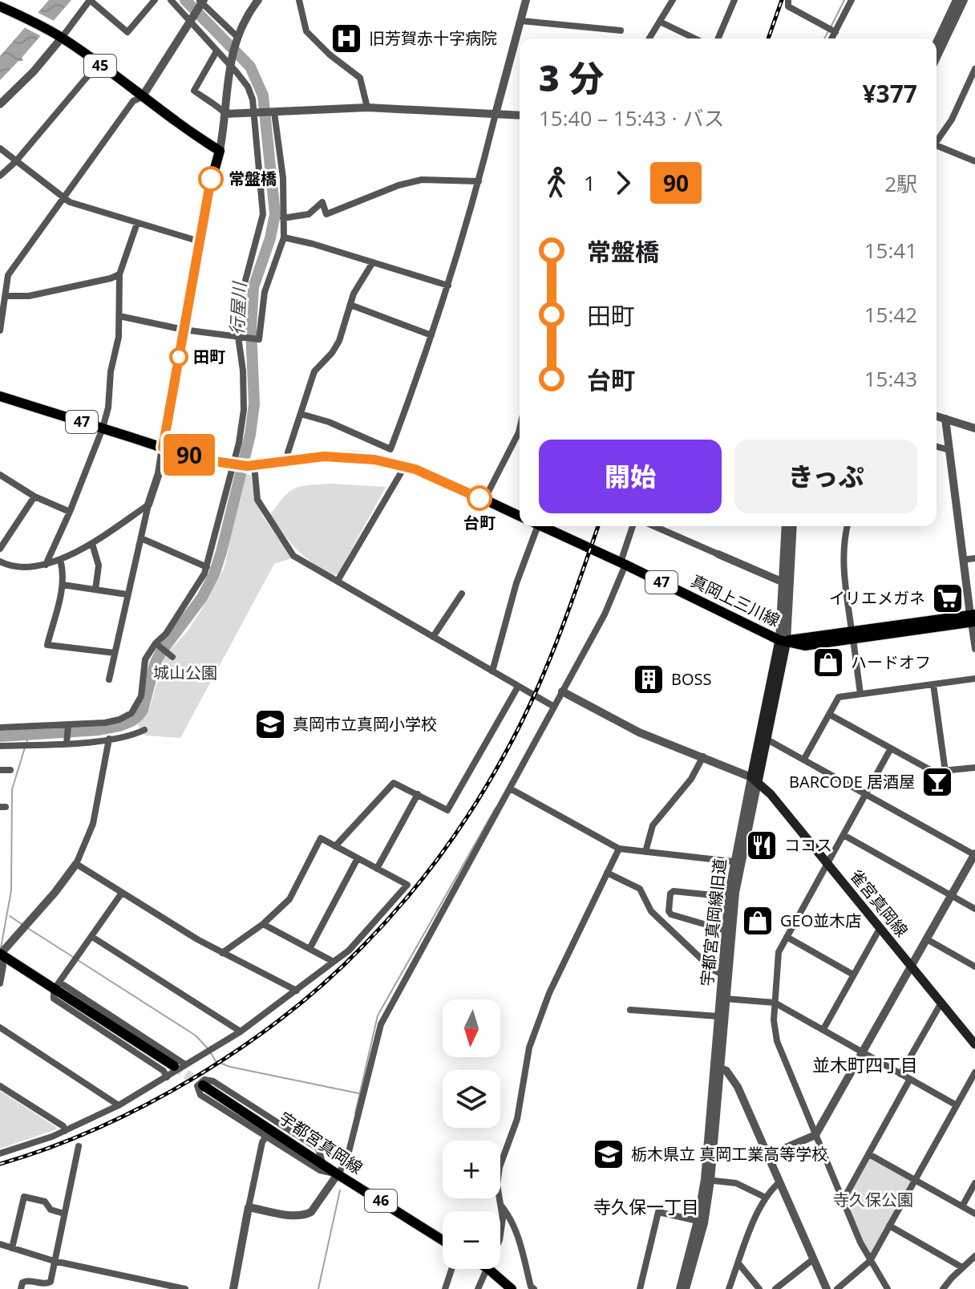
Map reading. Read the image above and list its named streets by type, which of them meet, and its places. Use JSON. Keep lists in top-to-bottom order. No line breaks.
{"streets":{"main road":["45","47","真岡上三川線","雀宮真岡線","宇都宮真岡線","46"],"street":["宇都宮真岡線旧道"]},"crossings":[["雀宮真岡線","宇都宮真岡線旧道"]],"districts":["並木町四丁目","寺久保一丁目"],"water":["行屋川"],"parks":["城山公園","寺久保公園"],"places":{"hospital":["旧芳賀赤十字病院"],"other":["常盤橋","田町","台町"],"supermarket":["イリエメガネ"],"shop":["ハードオフ","GEO並木店"],"building":["BOSS"],"school or university":["真岡市立真岡小学校","栃木県立 真岡工業高等学校"],"bar":["BARCODE 居酒屋"],"restaurant":["ココス"]},"lines":["bus line 90"],"north":"bottom","page":{"on_map":"90","heading":["3 分","15:40 – 15:43 · バス","¥377"],"legs":["1","90","2駅"],"list":[{"name":"常盤橋","value":"15:41"},{"name":"田町","value":"15:42"},{"name":"台町","value":"15:43"}],"buttons":["開始","きっぷ"],"map_buttons":["+","−"]}}
